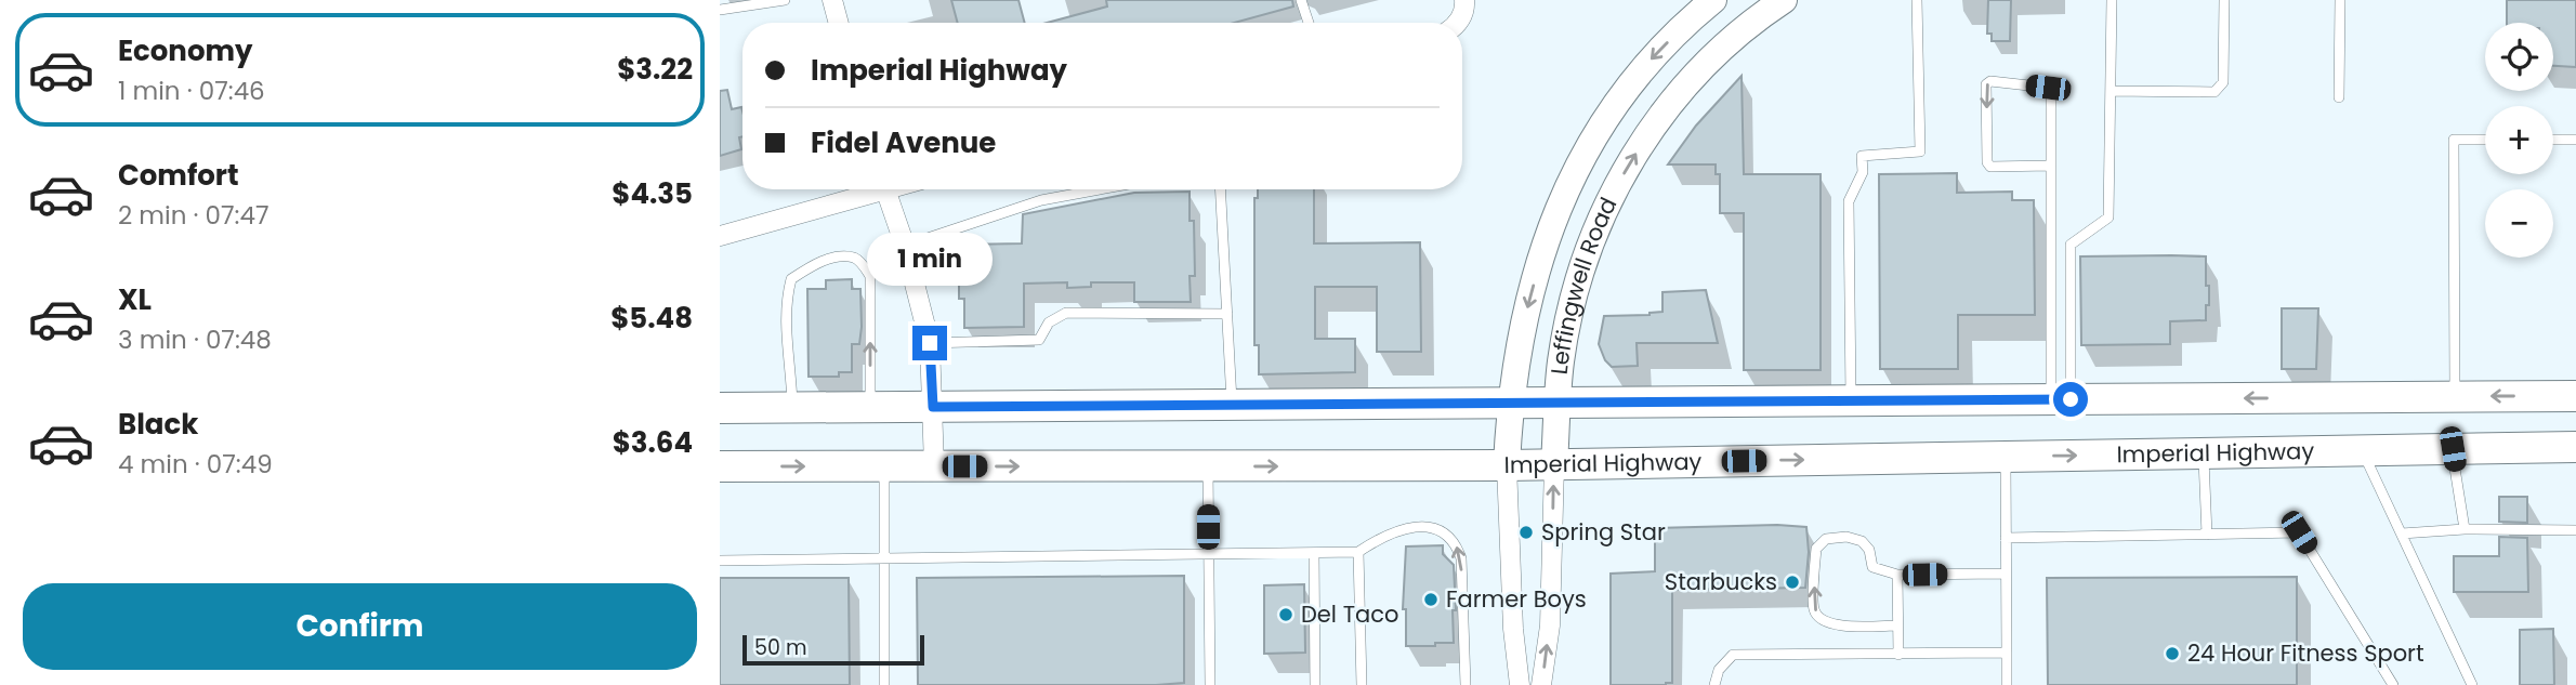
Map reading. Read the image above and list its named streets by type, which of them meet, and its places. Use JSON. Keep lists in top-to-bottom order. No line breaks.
{"streets":{"main road":["Leffingwell Road","Imperial Highway"]},"crossings":[["Leffingwell Road","Imperial Highway"]],"places":["Spring Star","Starbucks","Farmer Boys","Del Taco","24 Hour Fitness Sport"],"scale_bar":"50 m","page":{"list":[{"name":"Economy","note":"1 min · 07:46","value":"$3.22"},{"name":"Comfort","note":"2 min · 07:47","value":"$4.35"},{"name":"XL","note":"3 min · 07:48","value":"$5.48"},{"name":"Black","note":"4 min · 07:49","value":"$3.64"}],"map_buttons":["+","−"],"banner":["Imperial Highway","Fidel Avenue"],"bubble":"1 min","buttons":"Confirm","scale":"50 m"}}
